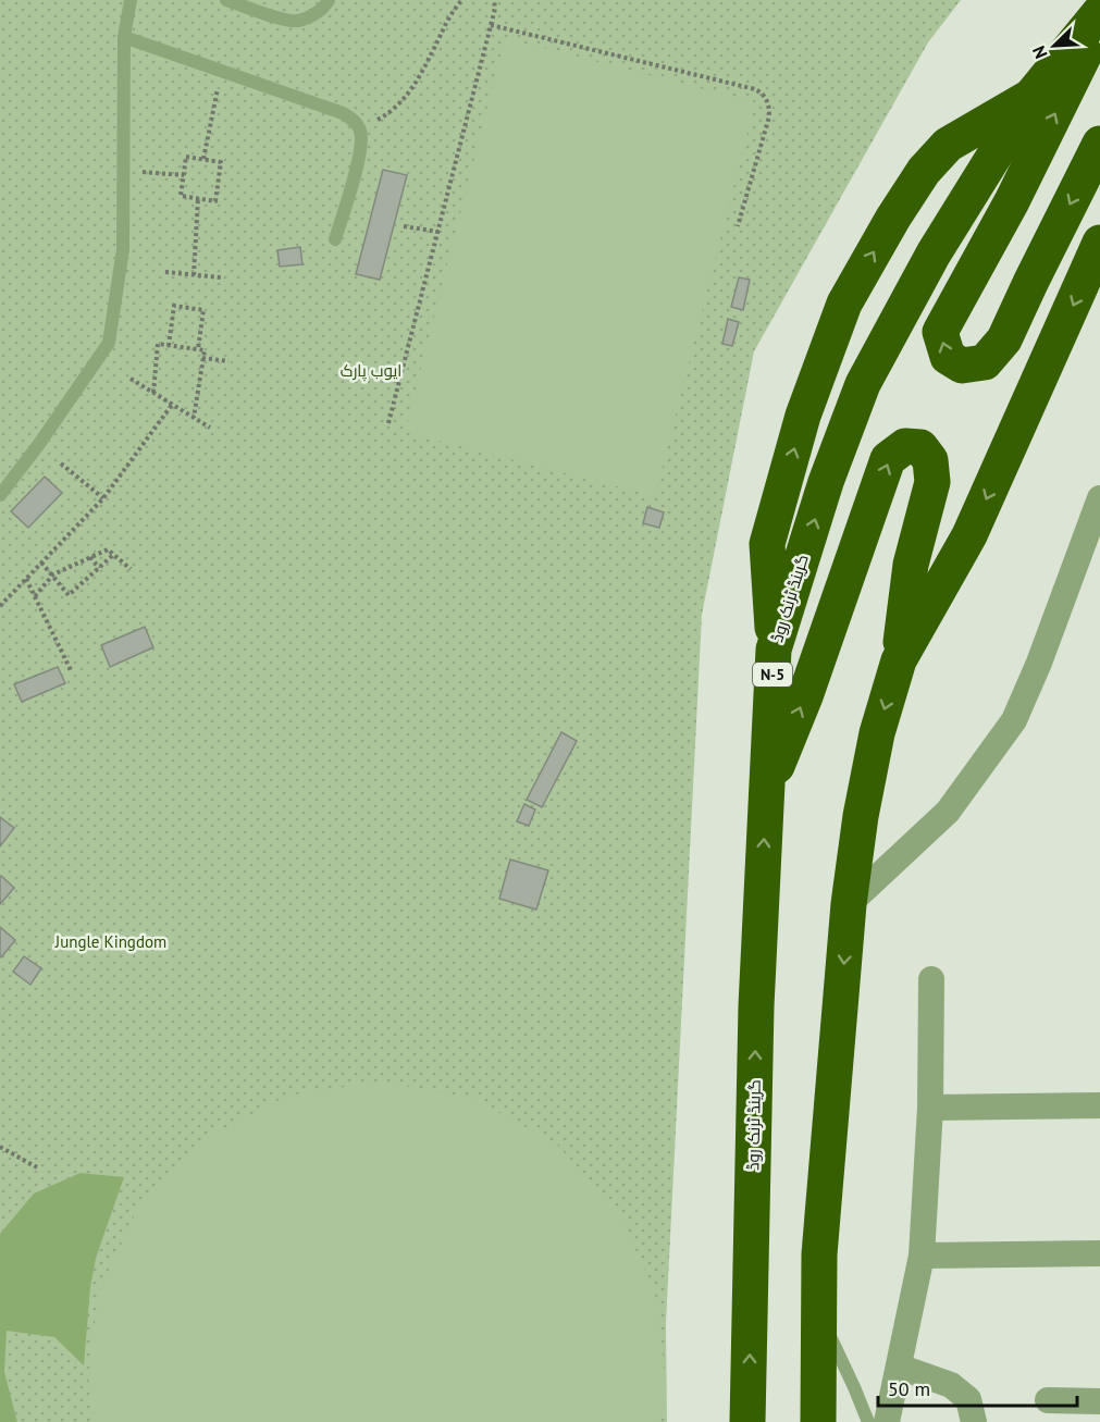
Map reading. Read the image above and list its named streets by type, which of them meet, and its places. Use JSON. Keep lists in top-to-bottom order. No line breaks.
{"streets":{"highway":["گرینڈ ٹرنک روڈ","N-5"]},"parks":["ایوب پارک","Jungle Kingdom"],"scale_bar":"50 m","north":"bottom left"}
